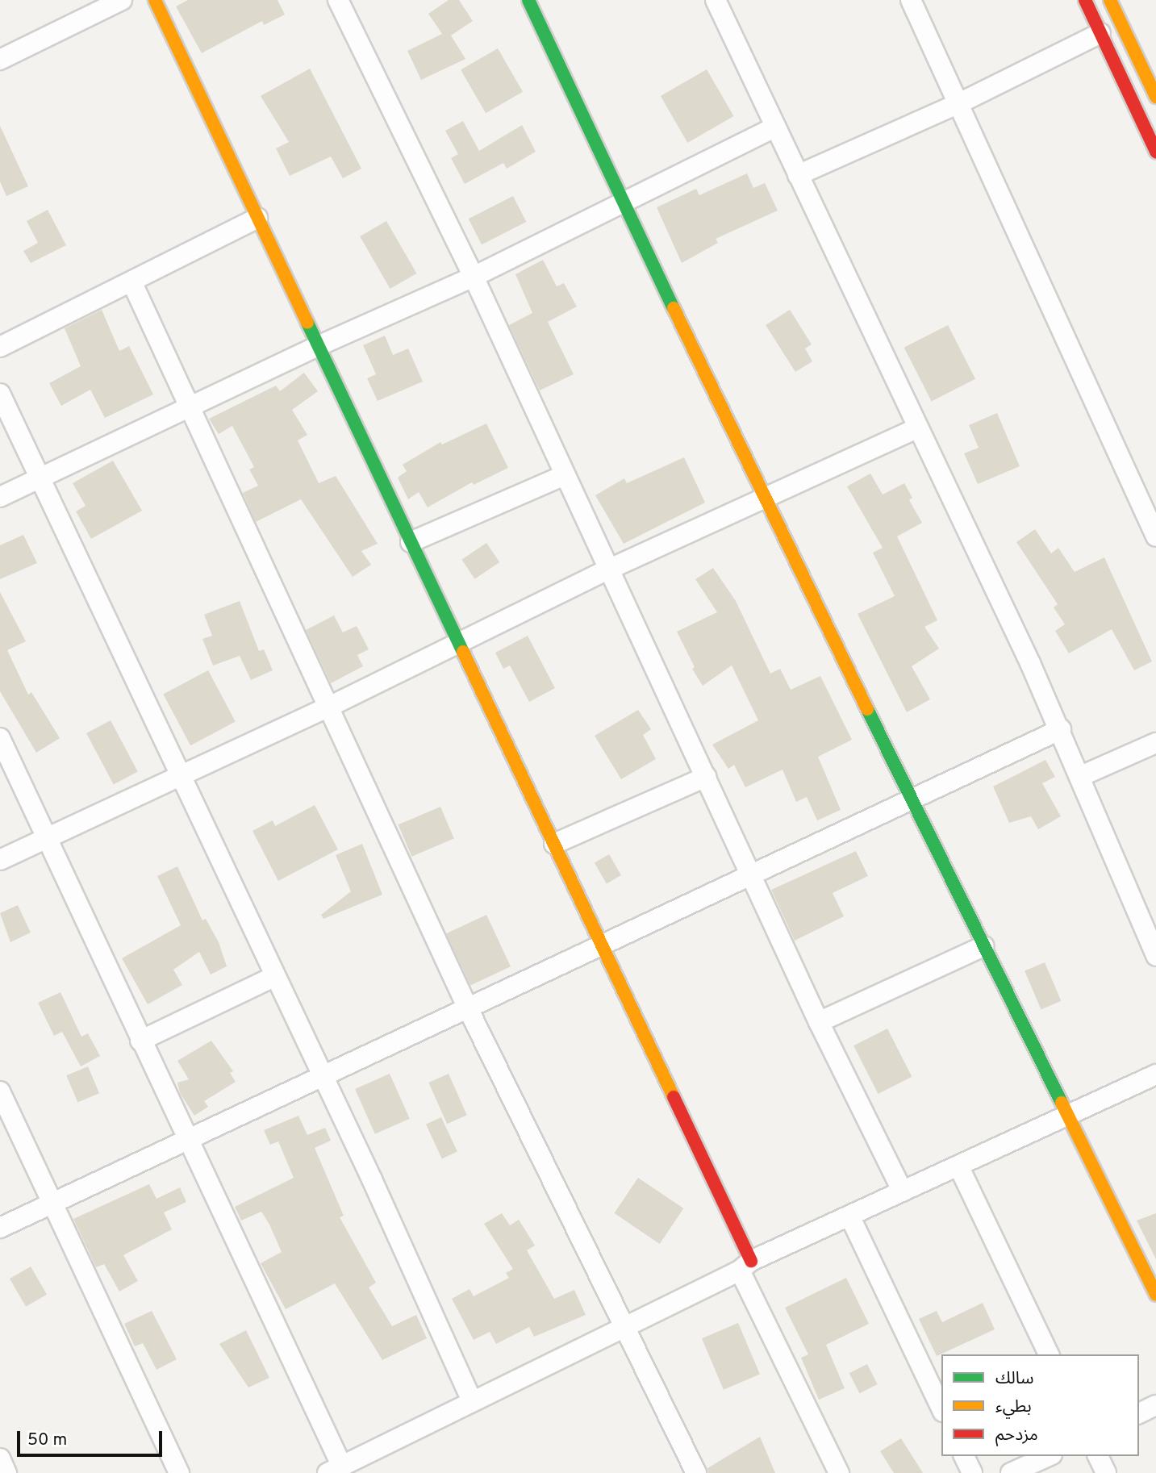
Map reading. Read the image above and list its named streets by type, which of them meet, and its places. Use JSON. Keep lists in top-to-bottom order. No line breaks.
{"legend":["سالك","بطيء","مزدحم"],"scale_bar":"50 m"}
